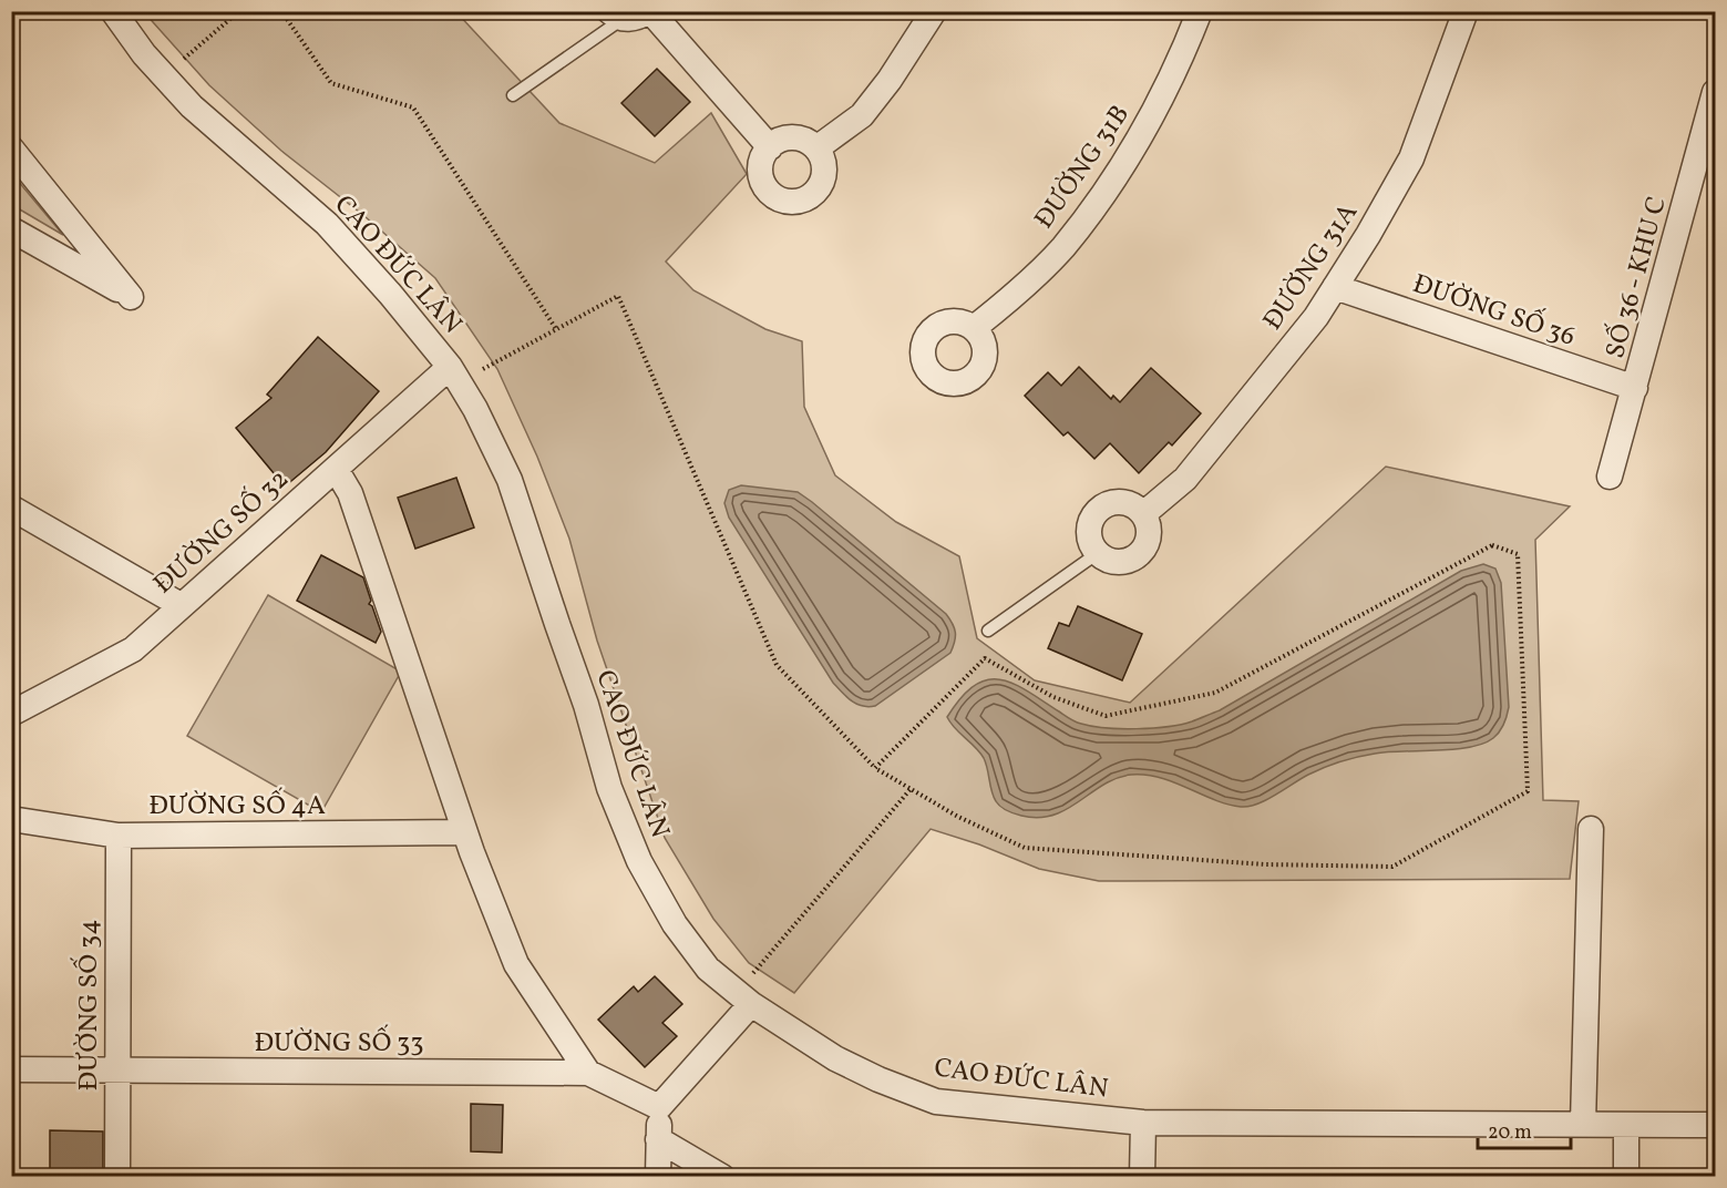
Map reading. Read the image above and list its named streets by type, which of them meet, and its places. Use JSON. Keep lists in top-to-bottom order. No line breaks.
{"streets":{"street":["ĐƯỜNG 31B","CAO ĐỨC LÂN","ĐƯỜNG 31A","SỐ 36 - KHU C","ĐƯỜNG SỐ 36","ĐƯỜNG SỐ 32","ĐƯỜNG SỐ 4A","ĐƯỜNG SỐ 34","ĐƯỜNG SỐ 33"]},"crossings":[["CAO ĐỨC LÂN","ĐƯỜNG SỐ 32"],["ĐƯỜNG 31A","ĐƯỜNG SỐ 36"],["SỐ 36 - KHU C","ĐƯỜNG SỐ 36"],["ĐƯỜNG SỐ 4A","ĐƯỜNG SỐ 34"],["ĐƯỜNG SỐ 34","ĐƯỜNG SỐ 33"]],"scale_bar":"20 m"}
